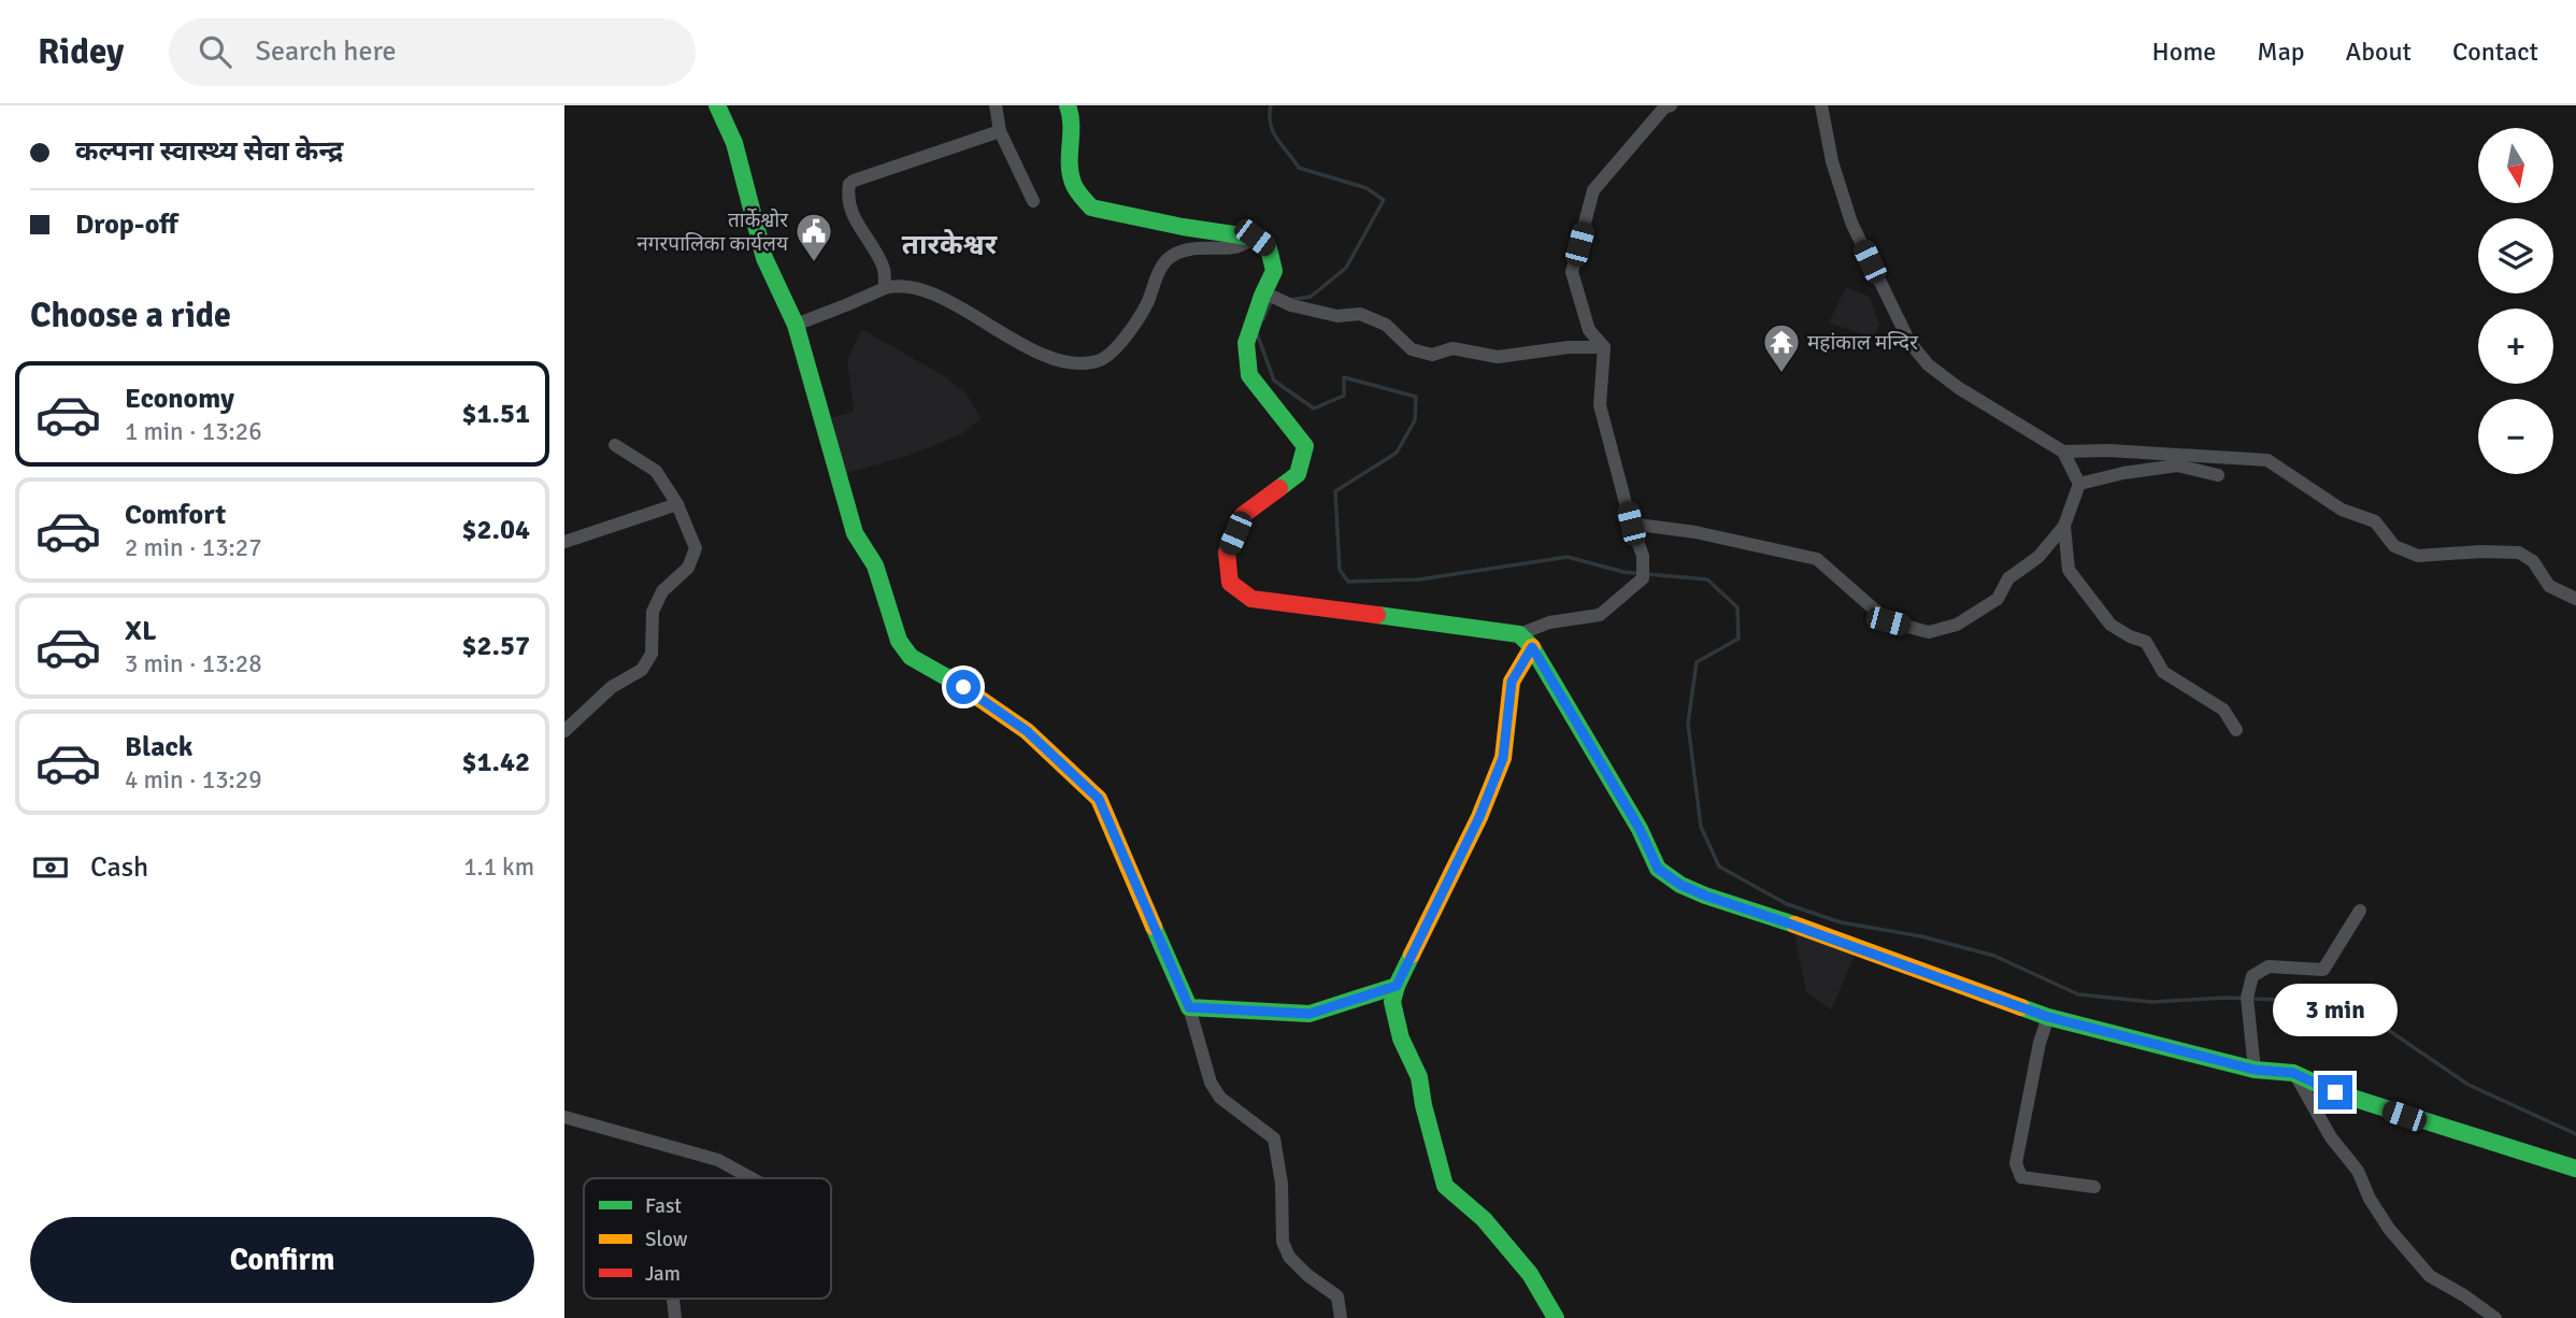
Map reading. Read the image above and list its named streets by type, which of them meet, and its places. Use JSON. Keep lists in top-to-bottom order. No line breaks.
{"districts":["तारकेश्वर"],"places":{"public building":["तार्केश्वोर नगरपालिका कार्यलय"],"temple":["महांकाल मन्दिर"]},"legend":["Fast","Slow","Jam"],"north":"bottom","page":{"header":"Ridey","search":"Search here","nav":["Home","Map","About","Contact"],"banner":["कल्पना स्वास्थ्य सेवा केन्द्र","Drop-off"],"map_buttons":["+","−"],"heading":"Choose a ride","list":[{"name":"Economy","note":"1 min · 13:26","value":"$1.51"},{"name":"Comfort","note":"2 min · 13:27","value":"$2.04"},{"name":"XL","note":"3 min · 13:28","value":"$2.57"},{"name":"Black","note":"4 min · 13:29","value":"$1.42"}],"pay":["Cash","1.1 km"],"bubble":"3 min","buttons":"Confirm"}}
